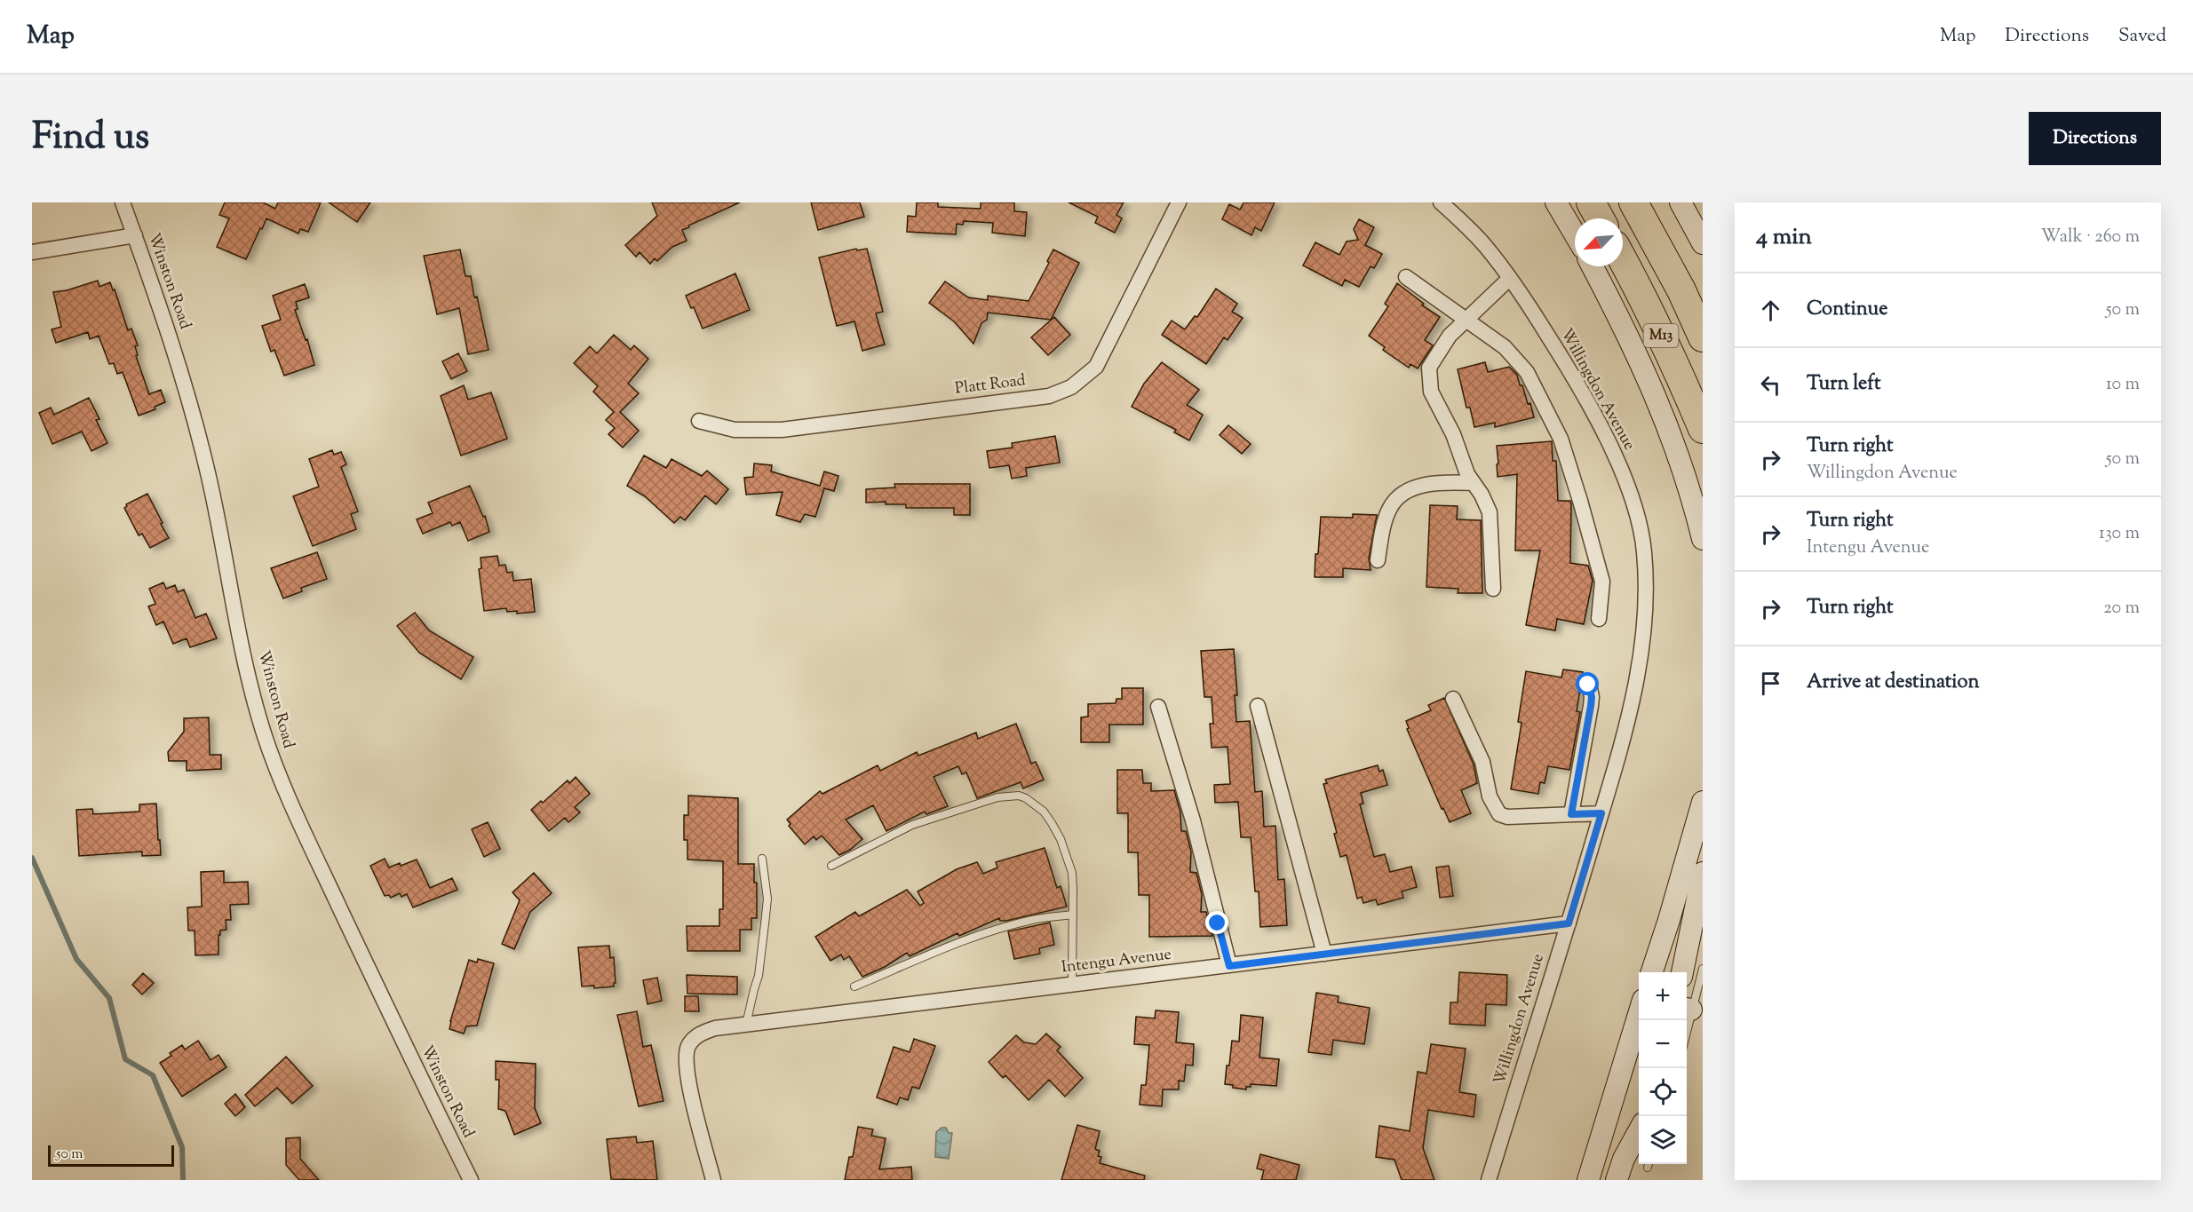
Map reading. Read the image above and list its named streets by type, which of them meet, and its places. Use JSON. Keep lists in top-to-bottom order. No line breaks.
{"streets":{"highway":["M13"],"street":["Winston Road","Platt Road","Willingdon Avenue","Intengu Avenue"]},"crossings":[["Willingdon Avenue","Intengu Avenue"]],"scale_bar":"50 m","north":"bottom left","page":{"header":"Map","nav":["Map","Directions","Saved"],"title":"Find us","buttons":"Directions","heading":["4 min","Walk · 260 m"],"list":[["Continue","50 m"],["Turn left","10 m"],["Turn right","Willingdon Avenue","50 m"],["Turn right","Intengu Avenue","130 m"],["Turn right","20 m"],"Arrive at destination"],"map_buttons":["+","−"],"scale":"50 m"}}
